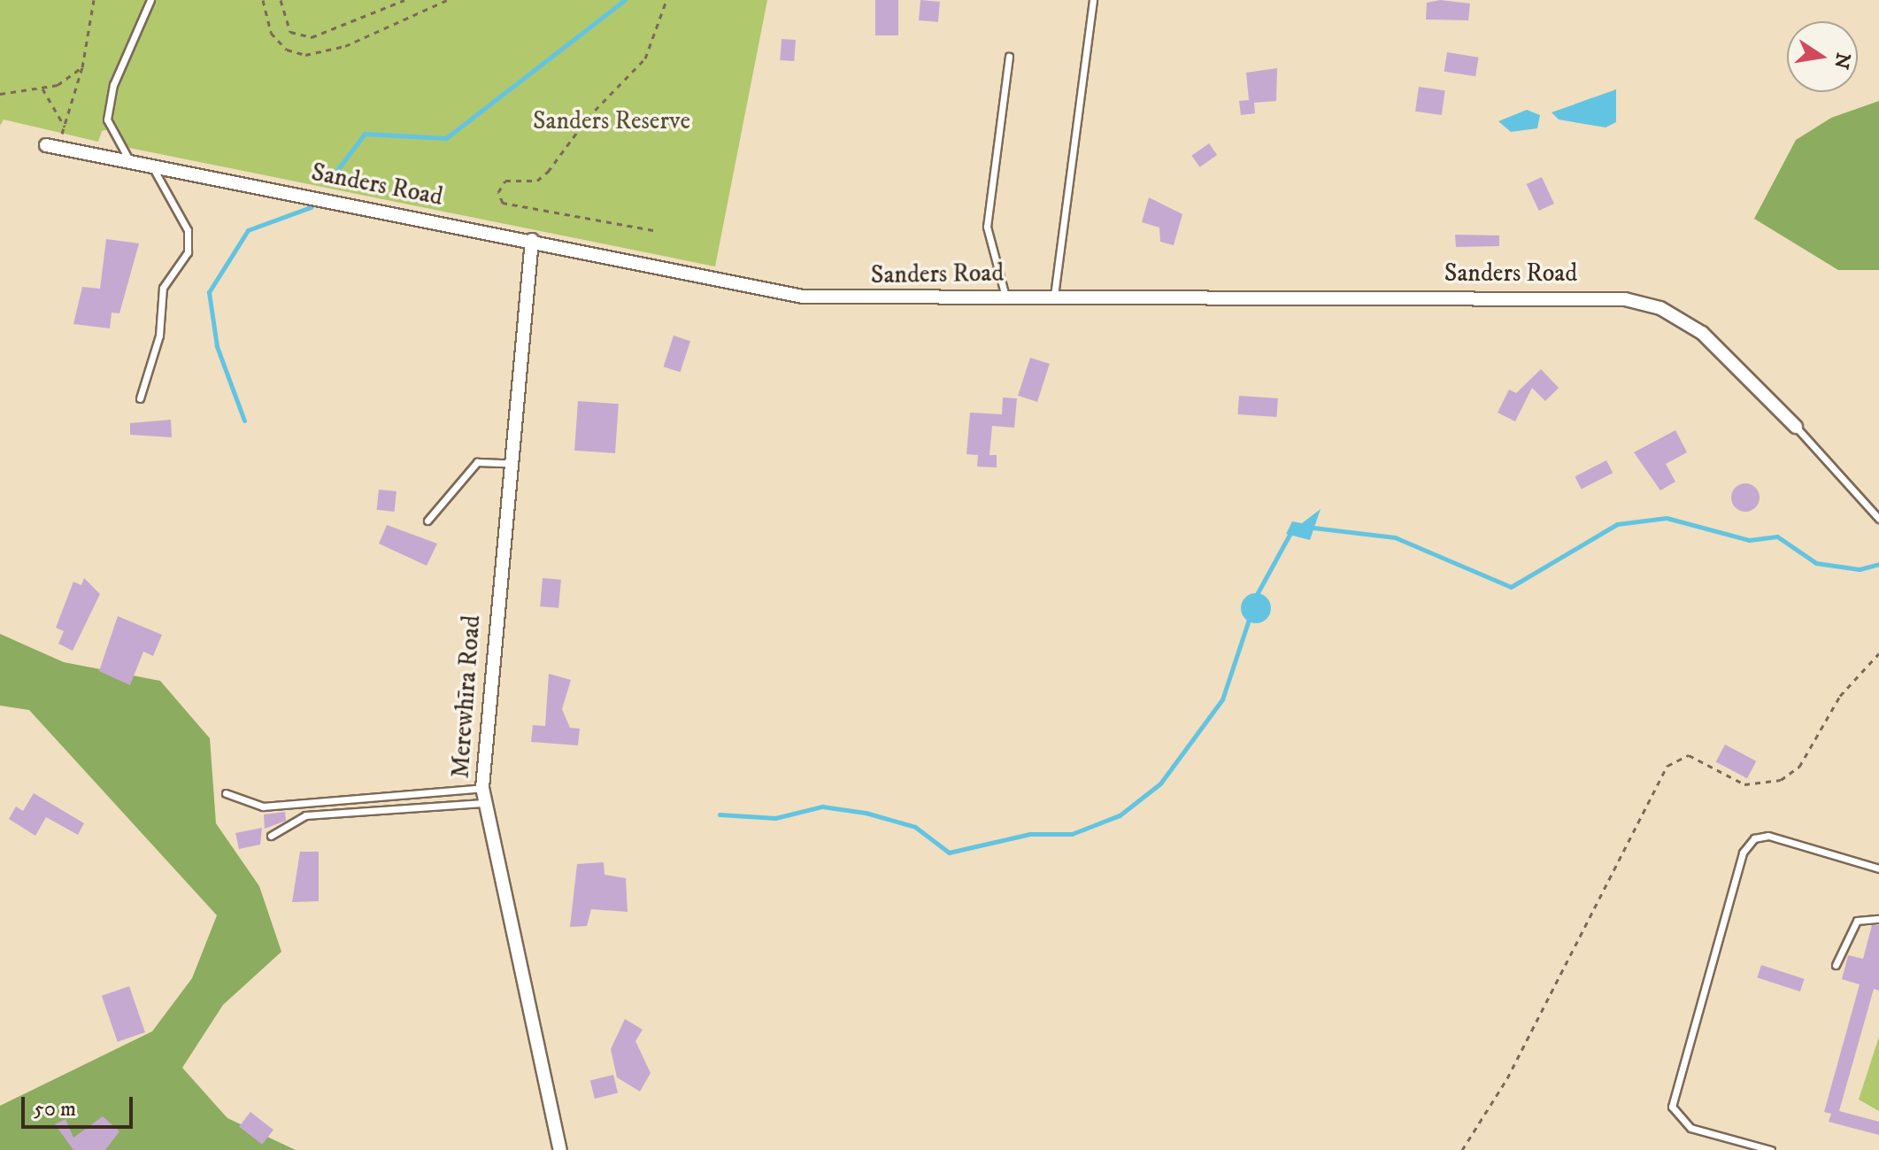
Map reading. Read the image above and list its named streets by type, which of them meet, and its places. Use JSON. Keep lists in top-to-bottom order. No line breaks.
{"streets":{"street":["Sanders Road","Merewhīra Road"]},"crossings":[["Sanders Road","Merewhīra Road"]],"parks":["Sanders Reserve"],"scale_bar":"50 m","north":"right"}
